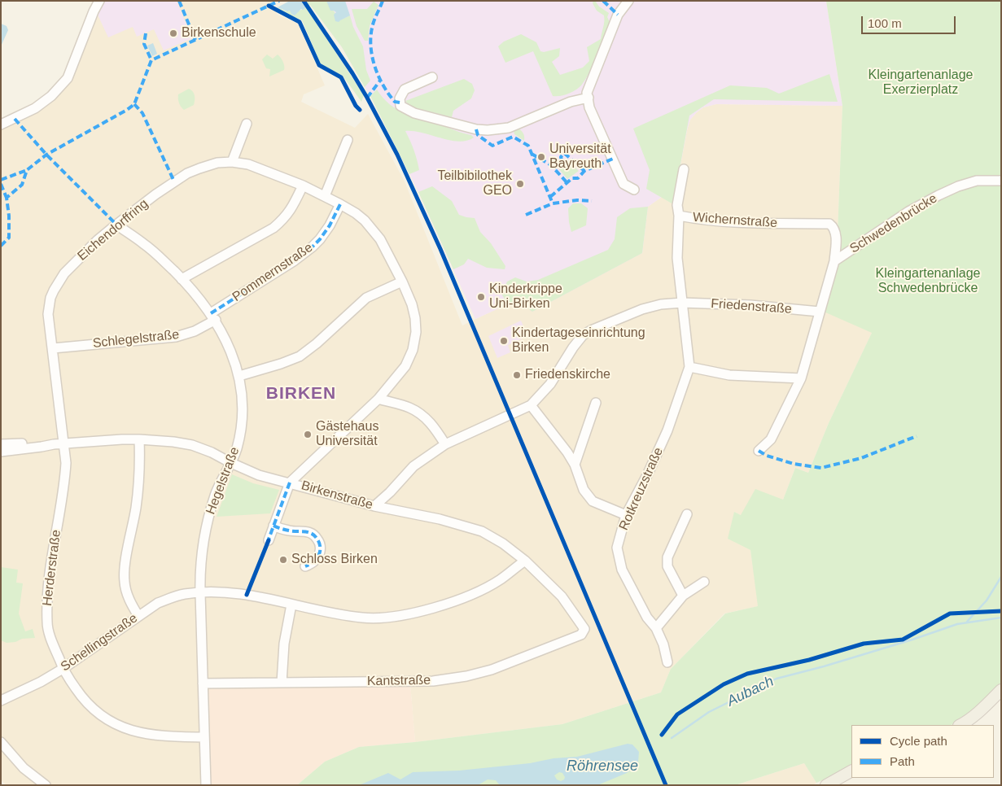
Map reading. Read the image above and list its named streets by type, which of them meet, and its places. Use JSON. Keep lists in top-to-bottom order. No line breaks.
{"streets":{"street":["Wichernstraße","Schwedenbrücke","Eichendorffring","Pommernstraße","Friedenstraße","Schlegelstraße","Hegelstraße","Rotkreuzstraße","Birkenstraße","Herderstraße","Schellingstraße","Kantstraße"]},"crossings":[["Wichernstraße","Schwedenbrücke"],["Eichendorffring","Pommernstraße"],["Eichendorffring","Schlegelstraße"],["Eichendorffring","Hegelstraße"],["Eichendorffring","Birkenstraße"],["Eichendorffring","Herderstraße"],["Pommernstraße","Schlegelstraße"],["Pommernstraße","Hegelstraße"],["Friedenstraße","Rotkreuzstraße"],["Friedenstraße","Birkenstraße"],["Schlegelstraße","Hegelstraße"],["Hegelstraße","Birkenstraße"],["Hegelstraße","Herderstraße"],["Hegelstraße","Schellingstraße"],["Hegelstraße","Kantstraße"],["Birkenstraße","Herderstraße"],["Birkenstraße","Schellingstraße"],["Birkenstraße","Kantstraße"],["Herderstraße","Schellingstraße"]],"districts":["BIRKEN"],"water":["Aubach","Röhrensee"],"parks":["Kleingartenanlage Exerzierplatz","Kleingartenanlage Schwedenbrücke"],"places":["Birkenschule","Universität Bayreuth","Teilbibilothek GEO","Kinderkrippe Uni-Birken","Kindertageseinrichtung Birken","Friedenskirche","Gästehaus Universität","Schloss Birken"],"legend":["Cycle path","Path"],"scale_bar":"100 m"}
